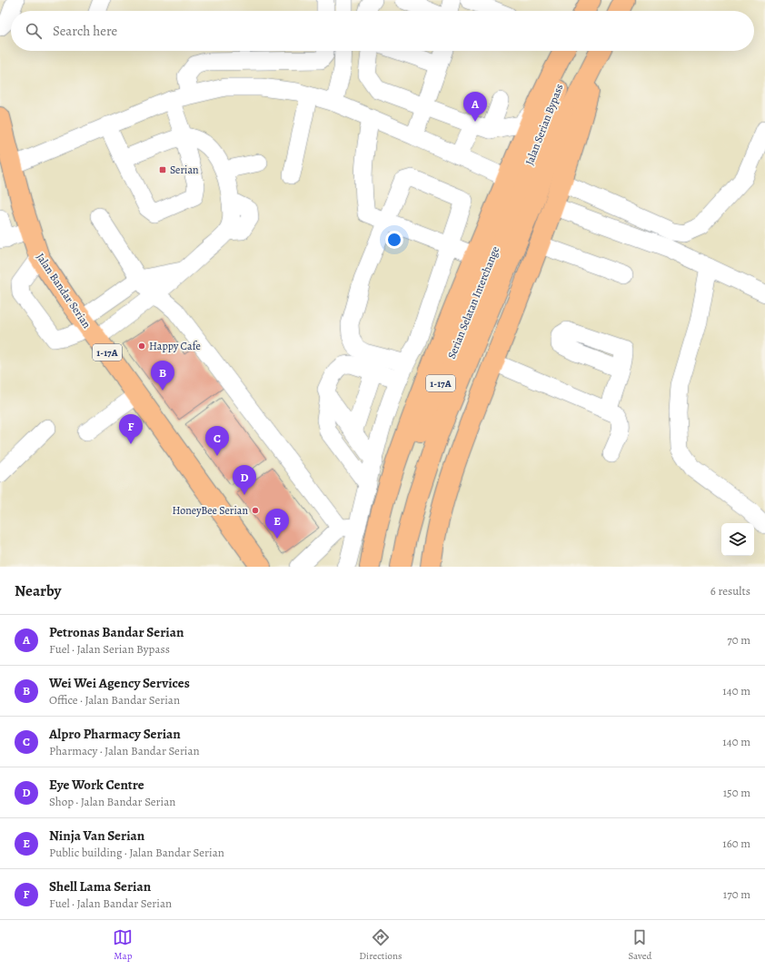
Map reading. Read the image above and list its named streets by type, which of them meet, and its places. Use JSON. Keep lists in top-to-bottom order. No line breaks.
{"streets":{"main road":["Jalan Serian Bypass","Jalan Bandar Serian","Serian Selatan Interchange","1-17A"]},"crossings":[["Jalan Serian Bypass","Serian Selatan Interchange"],["Jalan Serian Bypass","1-17A"],["Serian Selatan Interchange","1-17A"]],"places":{"transit":["Serian"],"other":["Happy Cafe","HoneyBee Serian"]},"page":{"search":"Search here","pins":["A","B","F","C","D","E"],"heading":["Nearby","6 results"],"list":[{"mark":"A","name":"Petronas Bandar Serian","note":"Fuel · Jalan Serian Bypass","value":"70 m"},{"mark":"B","name":"Wei Wei Agency Services","note":"Office · Jalan Bandar Serian","value":"140 m"},{"mark":"C","name":"Alpro Pharmacy Serian","note":"Pharmacy · Jalan Bandar Serian","value":"140 m"},{"mark":"D","name":"Eye Work Centre","note":"Shop · Jalan Bandar Serian","value":"150 m"},{"mark":"E","name":"Ninja Van Serian","note":"Public building · Jalan Bandar Serian","value":"160 m"},{"mark":"F","name":"Shell Lama Serian","note":"Fuel · Jalan Bandar Serian","value":"170 m"}],"nav":["Map","Directions","Saved"]}}
